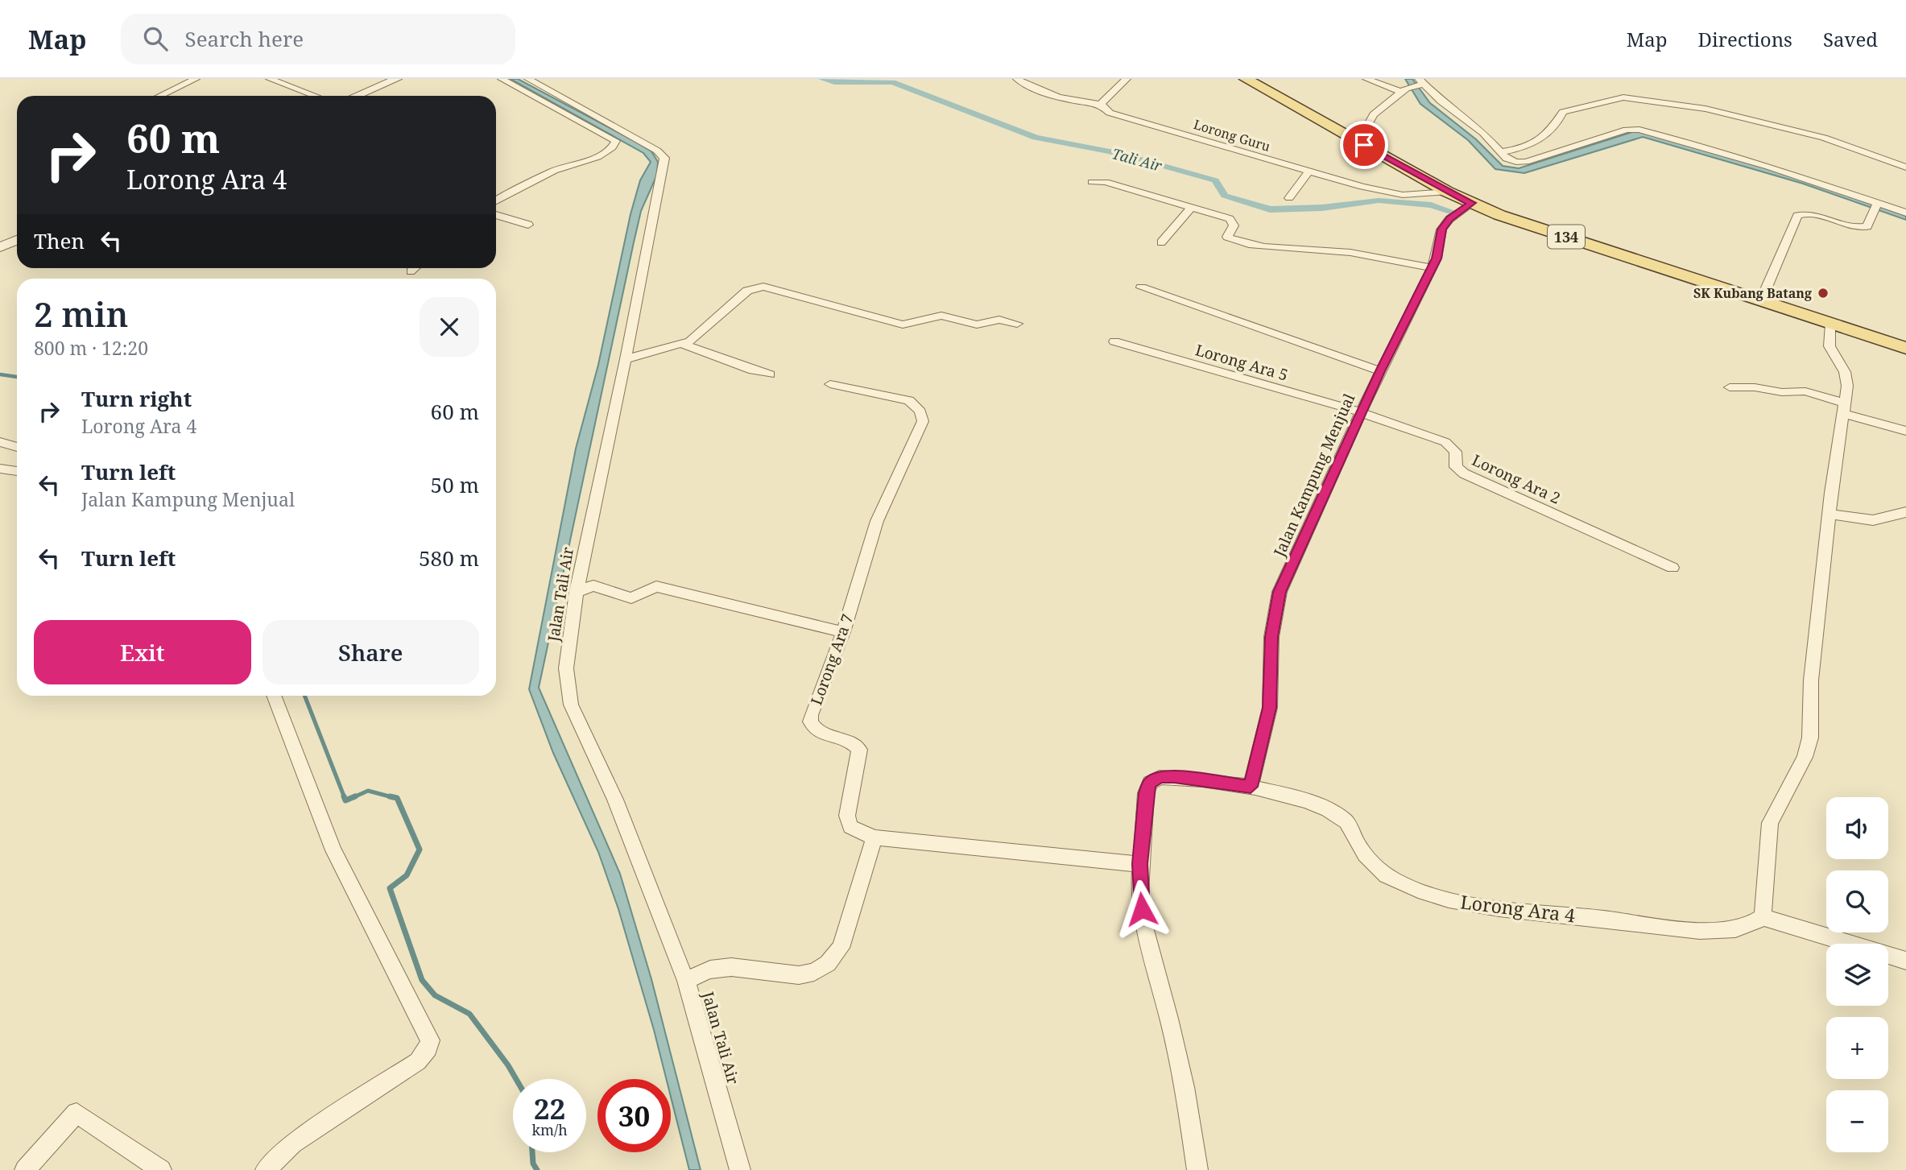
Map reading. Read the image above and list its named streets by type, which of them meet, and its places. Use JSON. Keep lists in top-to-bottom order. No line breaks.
{"streets":{"main road":["134"],"street":["Lorong Guru","Lorong Ara 5","Jalan Kampung Menjual","Lorong Ara 2","Jalan Tali Air","Lorong Ara 7","Lorong Ara 4"]},"crossings":[["Lorong Guru","134"],["134","Jalan Kampung Menjual"],["Lorong Ara 5","Jalan Kampung Menjual"],["Lorong Ara 5","Lorong Ara 2"],["Jalan Kampung Menjual","Lorong Ara 2"],["Jalan Kampung Menjual","Lorong Ara 4"],["Lorong Ara 7","Lorong Ara 4"]],"water":["Tali Air"],"places":["SK Kubang Batang"],"page":{"header":"Map","search":"Search here","nav":["Map","Directions","Saved"],"turn":["60 m","Lorong Ara 4"],"then":"Then","heading":["2 min","800 m · 12:20"],"list":[{"name":"Turn right","note":"Lorong Ara 4","value":"60 m"},{"name":"Turn left","note":"Jalan Kampung Menjual","value":"50 m"},{"name":"Turn left","value":"580 m"}],"buttons":["Exit","Share"],"map_buttons":["+","−"],"speed":"22 km/h","limit":"30"}}
